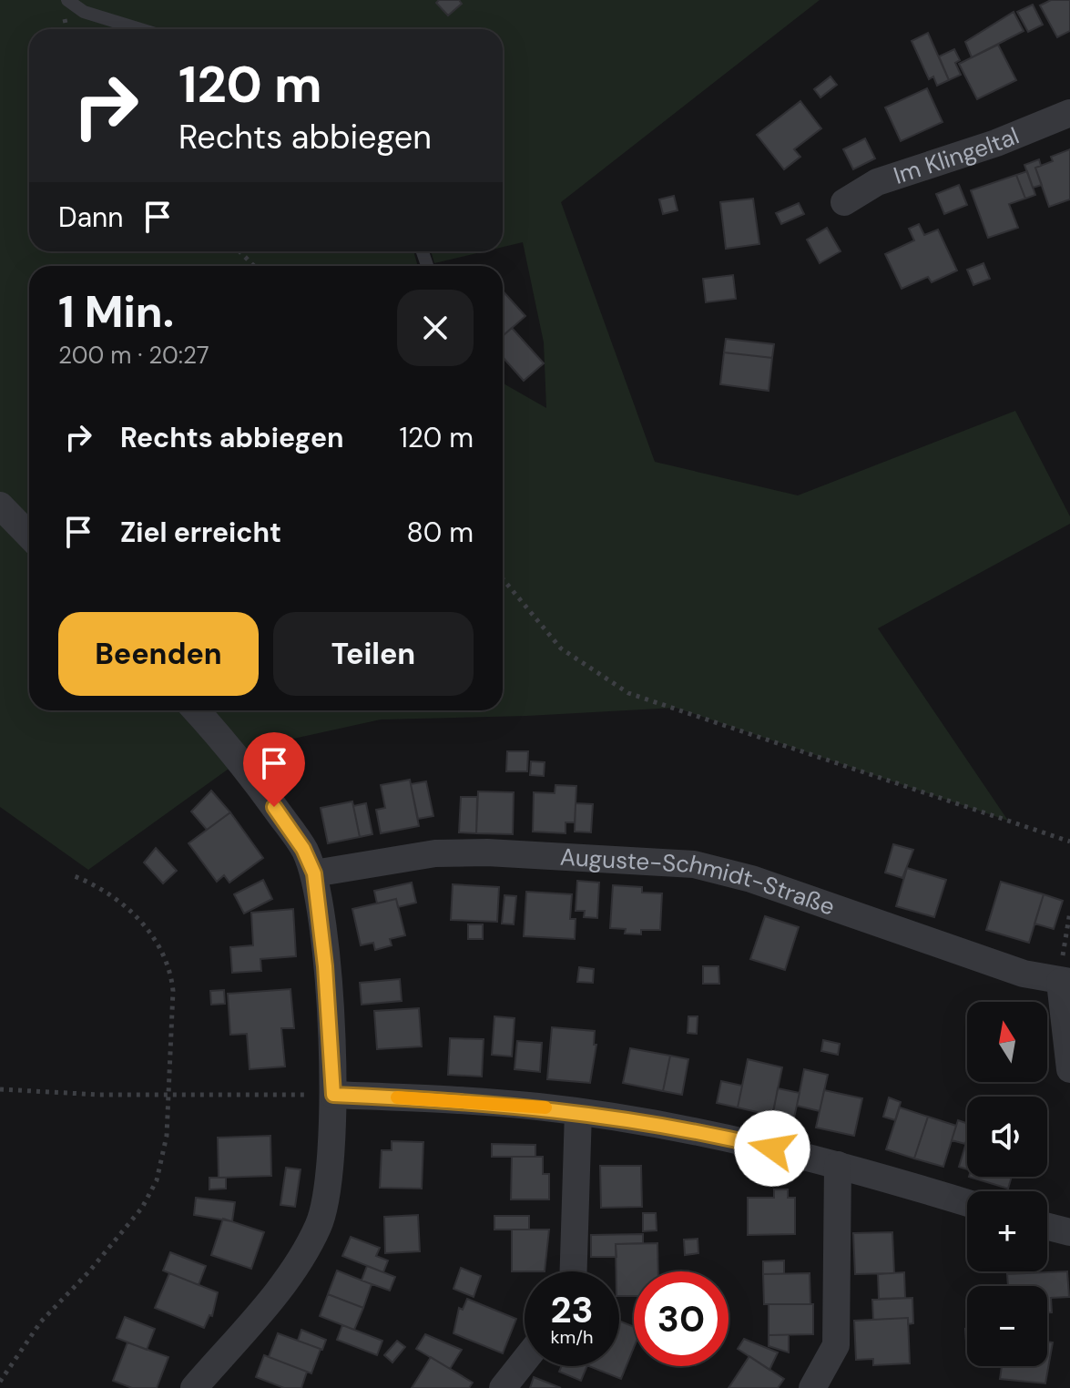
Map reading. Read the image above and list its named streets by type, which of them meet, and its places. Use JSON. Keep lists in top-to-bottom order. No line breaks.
{"streets":{"street":["Im Klingeltal","Auguste-Schmidt-Straße"]},"north":"top","page":{"turn":["120 m","Rechts abbiegen"],"then":"Dann","heading":["1 Min.","200 m · 20:27"],"list":[{"name":"Rechts abbiegen","value":"120 m"},{"name":"Ziel erreicht","value":"80 m"}],"buttons":["Beenden","Teilen"],"map_buttons":["+","−"],"speed":"23 km/h","limit":"30"}}
